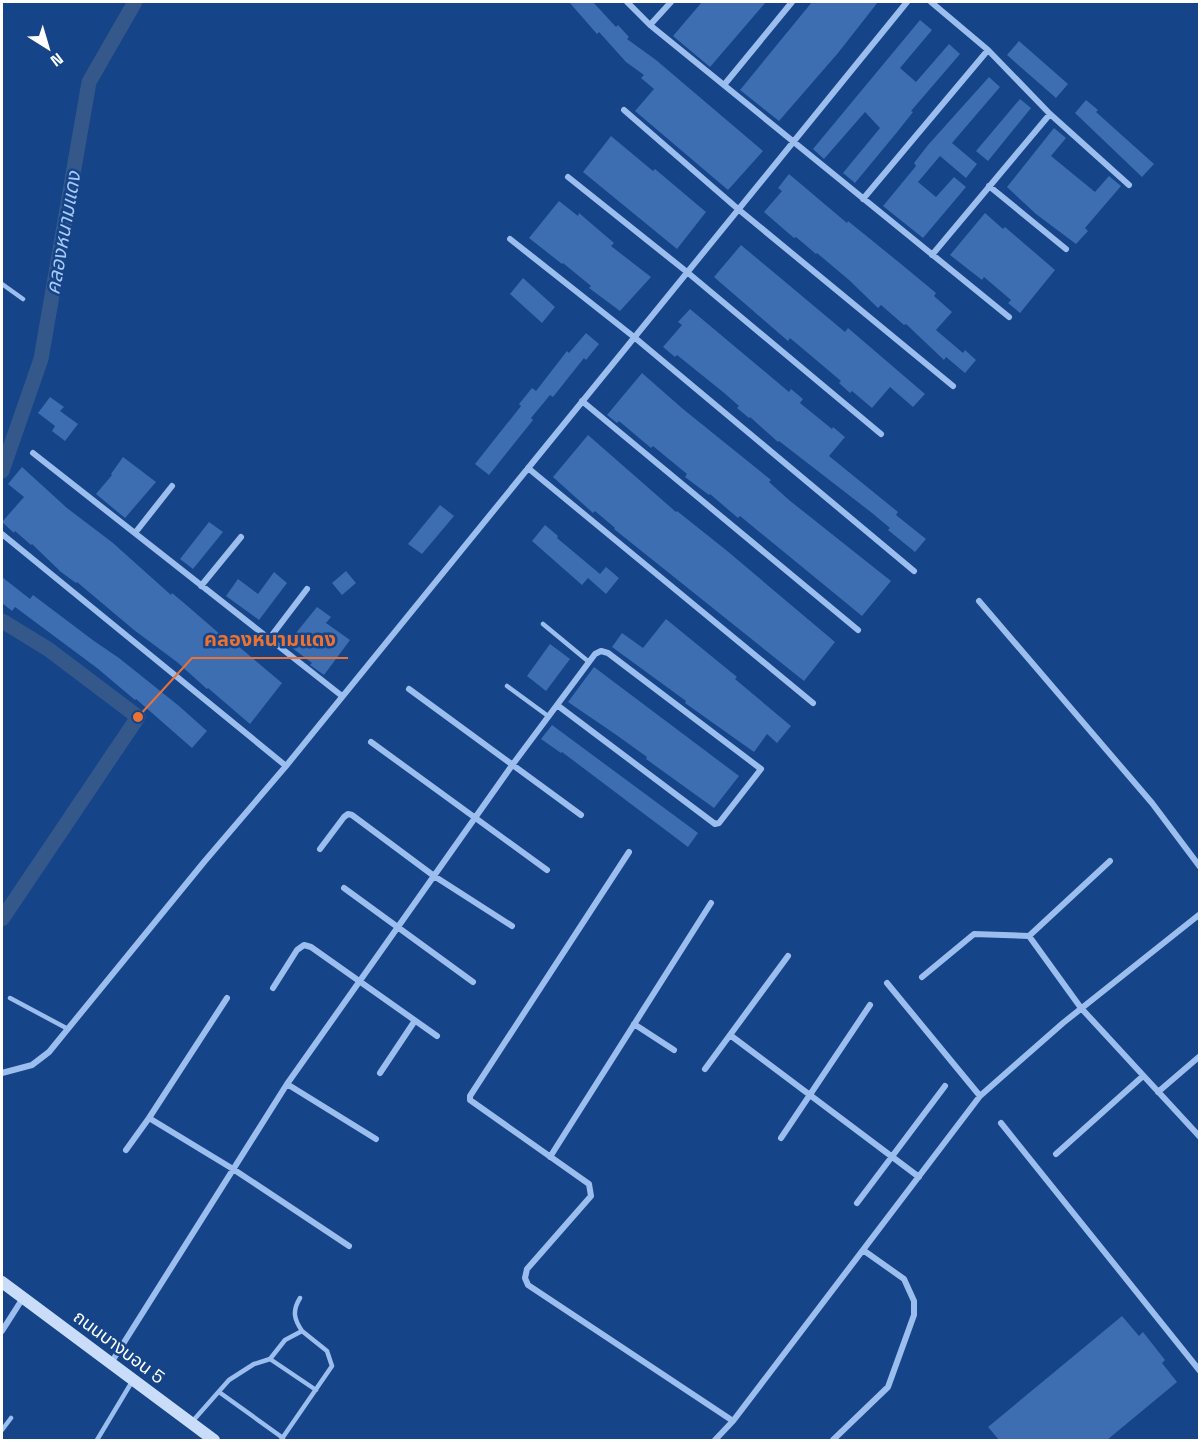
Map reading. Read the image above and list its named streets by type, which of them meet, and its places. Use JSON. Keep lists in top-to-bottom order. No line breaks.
{"streets":{"main road":["ถนนบางบอน 5"]},"water":["คลองหนามแดง"],"places":["คลองหนามแดง"],"north":"bottom right"}
